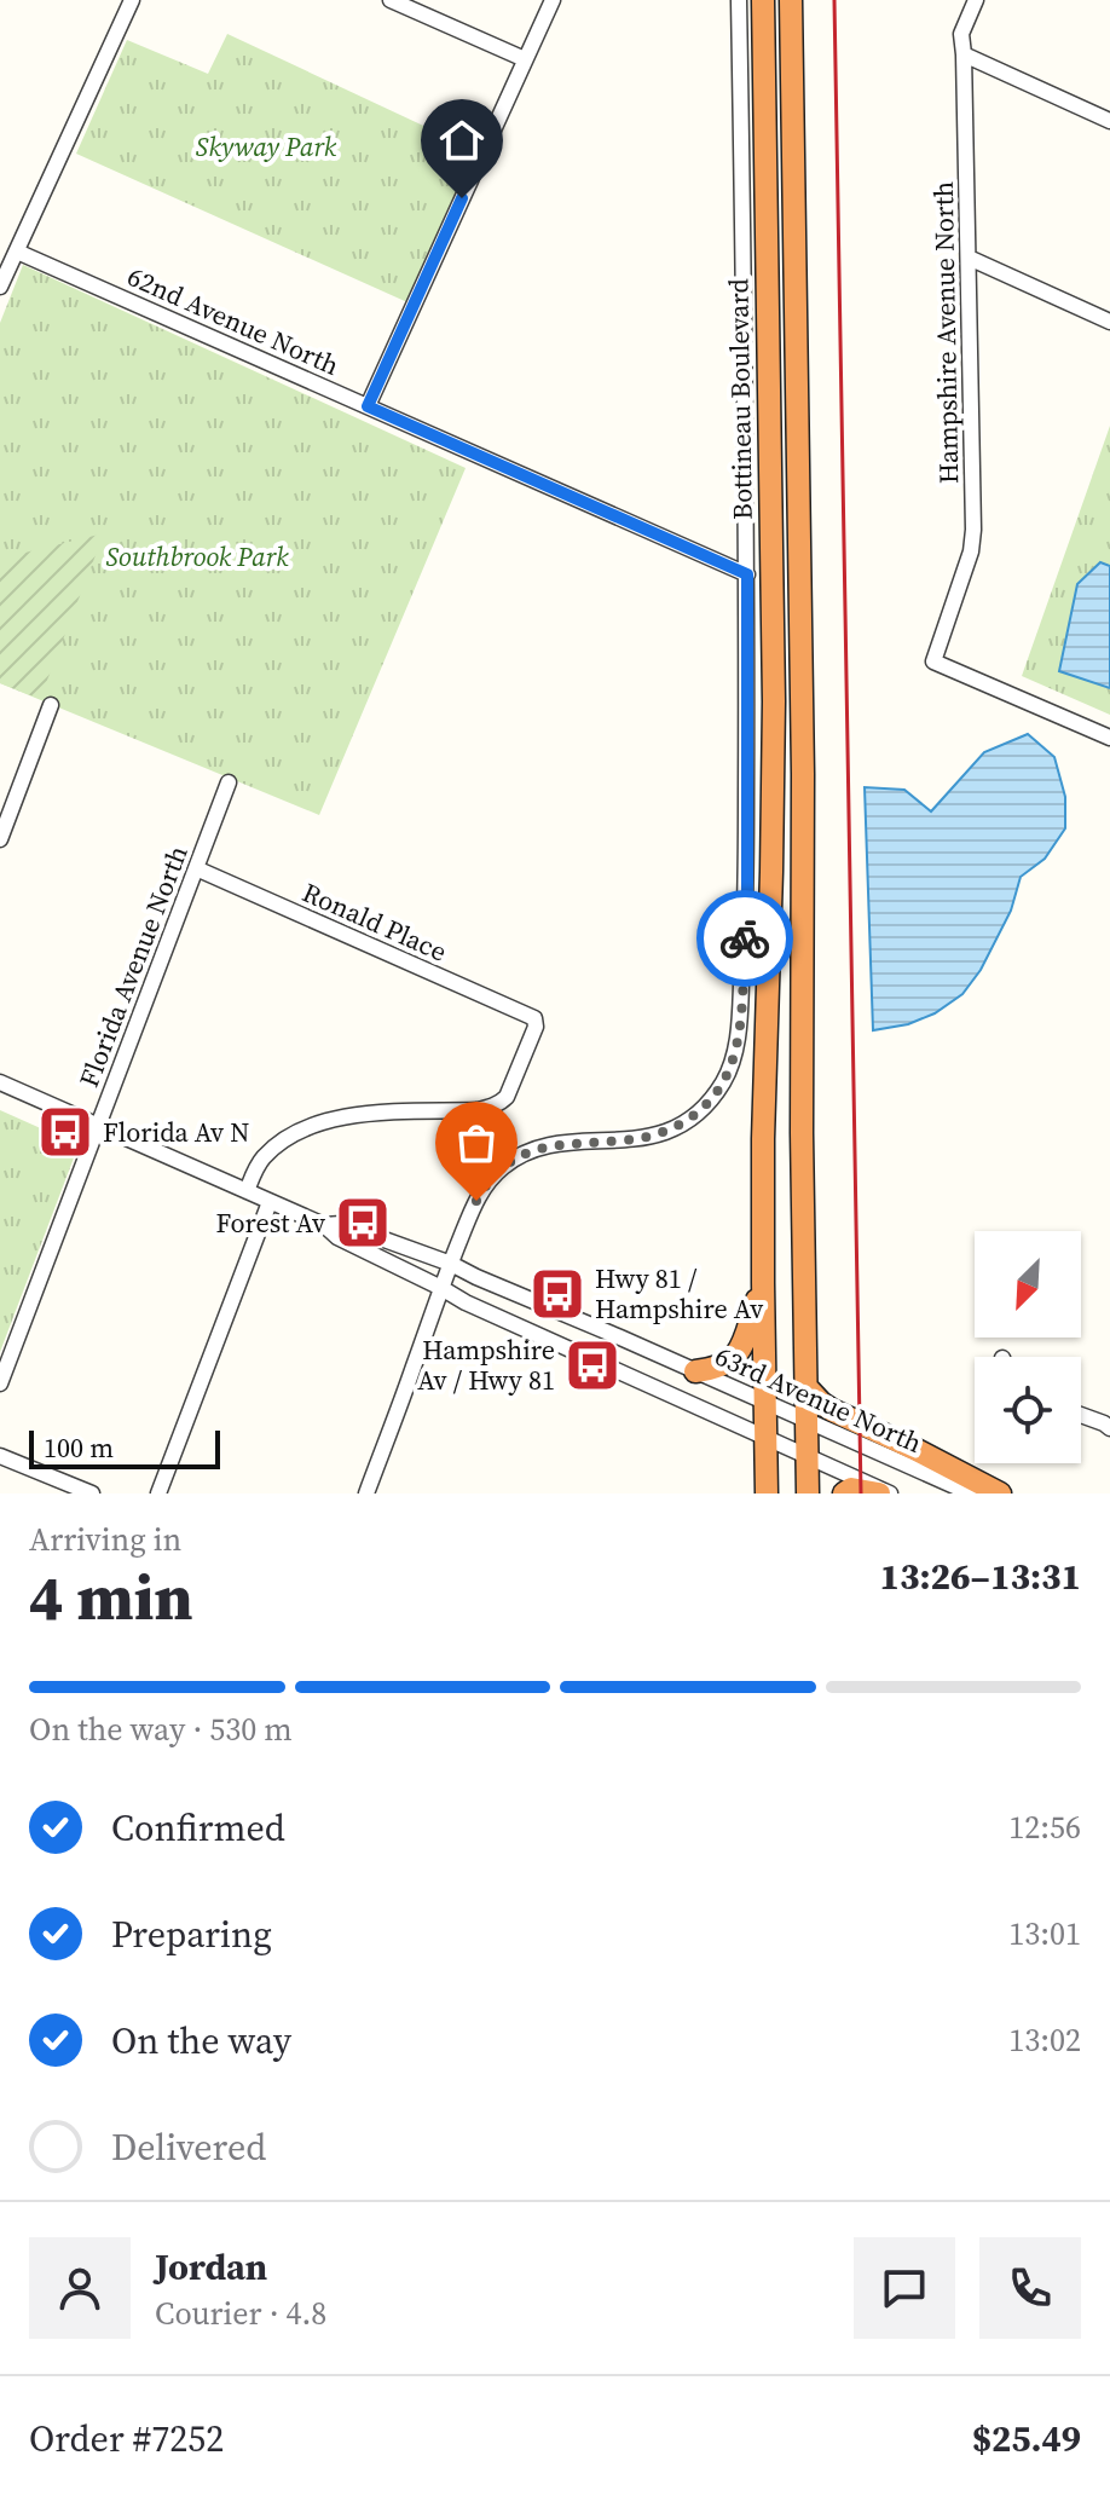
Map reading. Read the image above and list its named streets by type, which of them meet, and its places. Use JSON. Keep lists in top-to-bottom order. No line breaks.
{"streets":{"highway":["Bottineau Boulevard"],"street":["62nd Avenue North","Hampshire Avenue North","Ronald Place","Florida Avenue North","63rd Avenue North"]},"crossings":[["Bottineau Boulevard","63rd Avenue North"],["Ronald Place","Florida Avenue North"],["Ronald Place","63rd Avenue North"],["Florida Avenue North","63rd Avenue North"]],"parks":["Skyway Park","Southbrook Park"],"places":{"bus stop":["Florida Av N","Forest Av","Hwy 81 / Hampshire Av","Hampshire Av / Hwy 81"]},"scale_bar":"100 m","north":"bottom left","page":{"scale":"100 m","heading":["4 min","Arriving in","13:26–13:31"],"panel":["Jordan","Courier · 4.8","Order #7252","$25.49"],"bar":"On the way · 530 m","list":[["Confirmed","12:56"],["Preparing","13:01"],["On the way","13:02"],"Delivered"]}}
